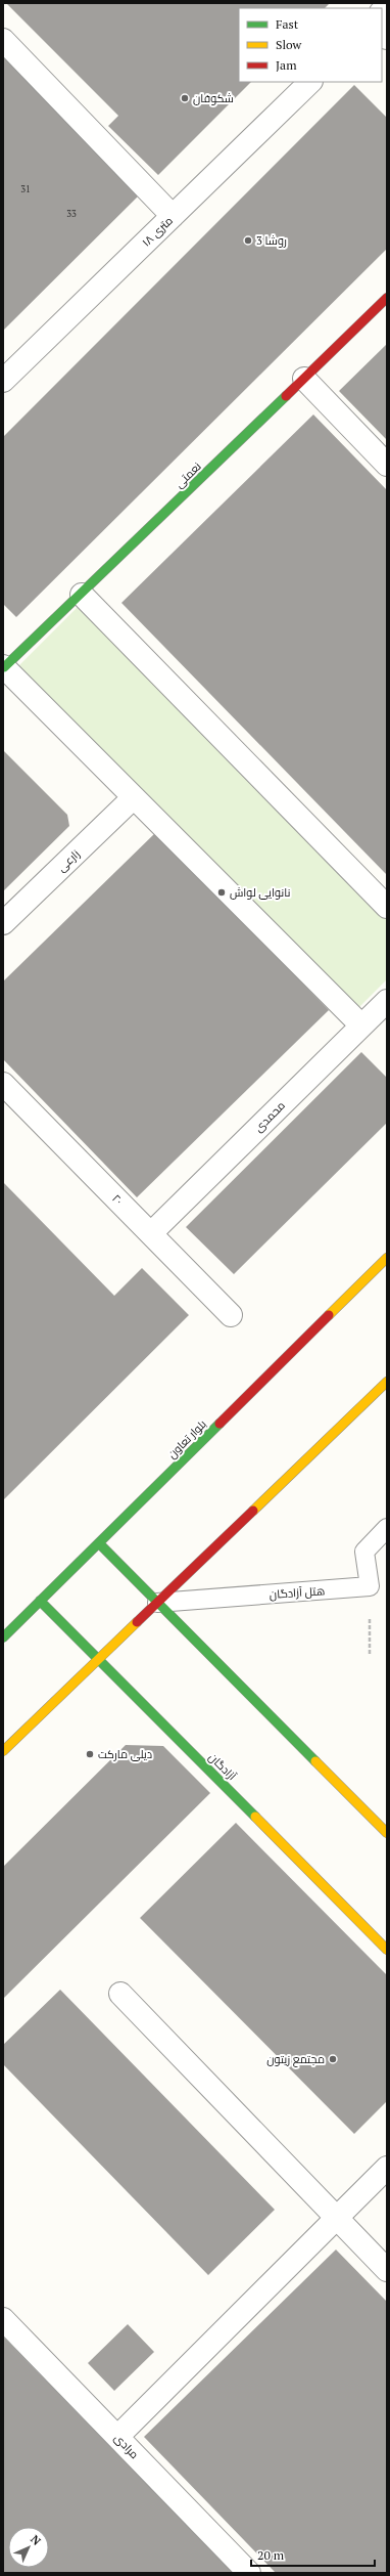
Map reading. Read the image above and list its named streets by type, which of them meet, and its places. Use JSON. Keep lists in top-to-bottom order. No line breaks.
{"streets":{"main road":["نعمتی","بلوار تعاون","آزادگان"],"street":["۱۸ متری","زارعی","محمدی","۲۰","مرادی"],"lane":["هتل آزادگان"]},"crossings":[["محمدی","۲۰"],["بلوار تعاون","آزادگان"]],"places":["شکوفان","روشا 3","نانوایی لواش","دیلی مارکت","مجتمع زیتون"],"house_numbers":["31","33"],"legend":["Fast","Slow","Jam"],"scale_bar":"20 m","north":"top right"}
